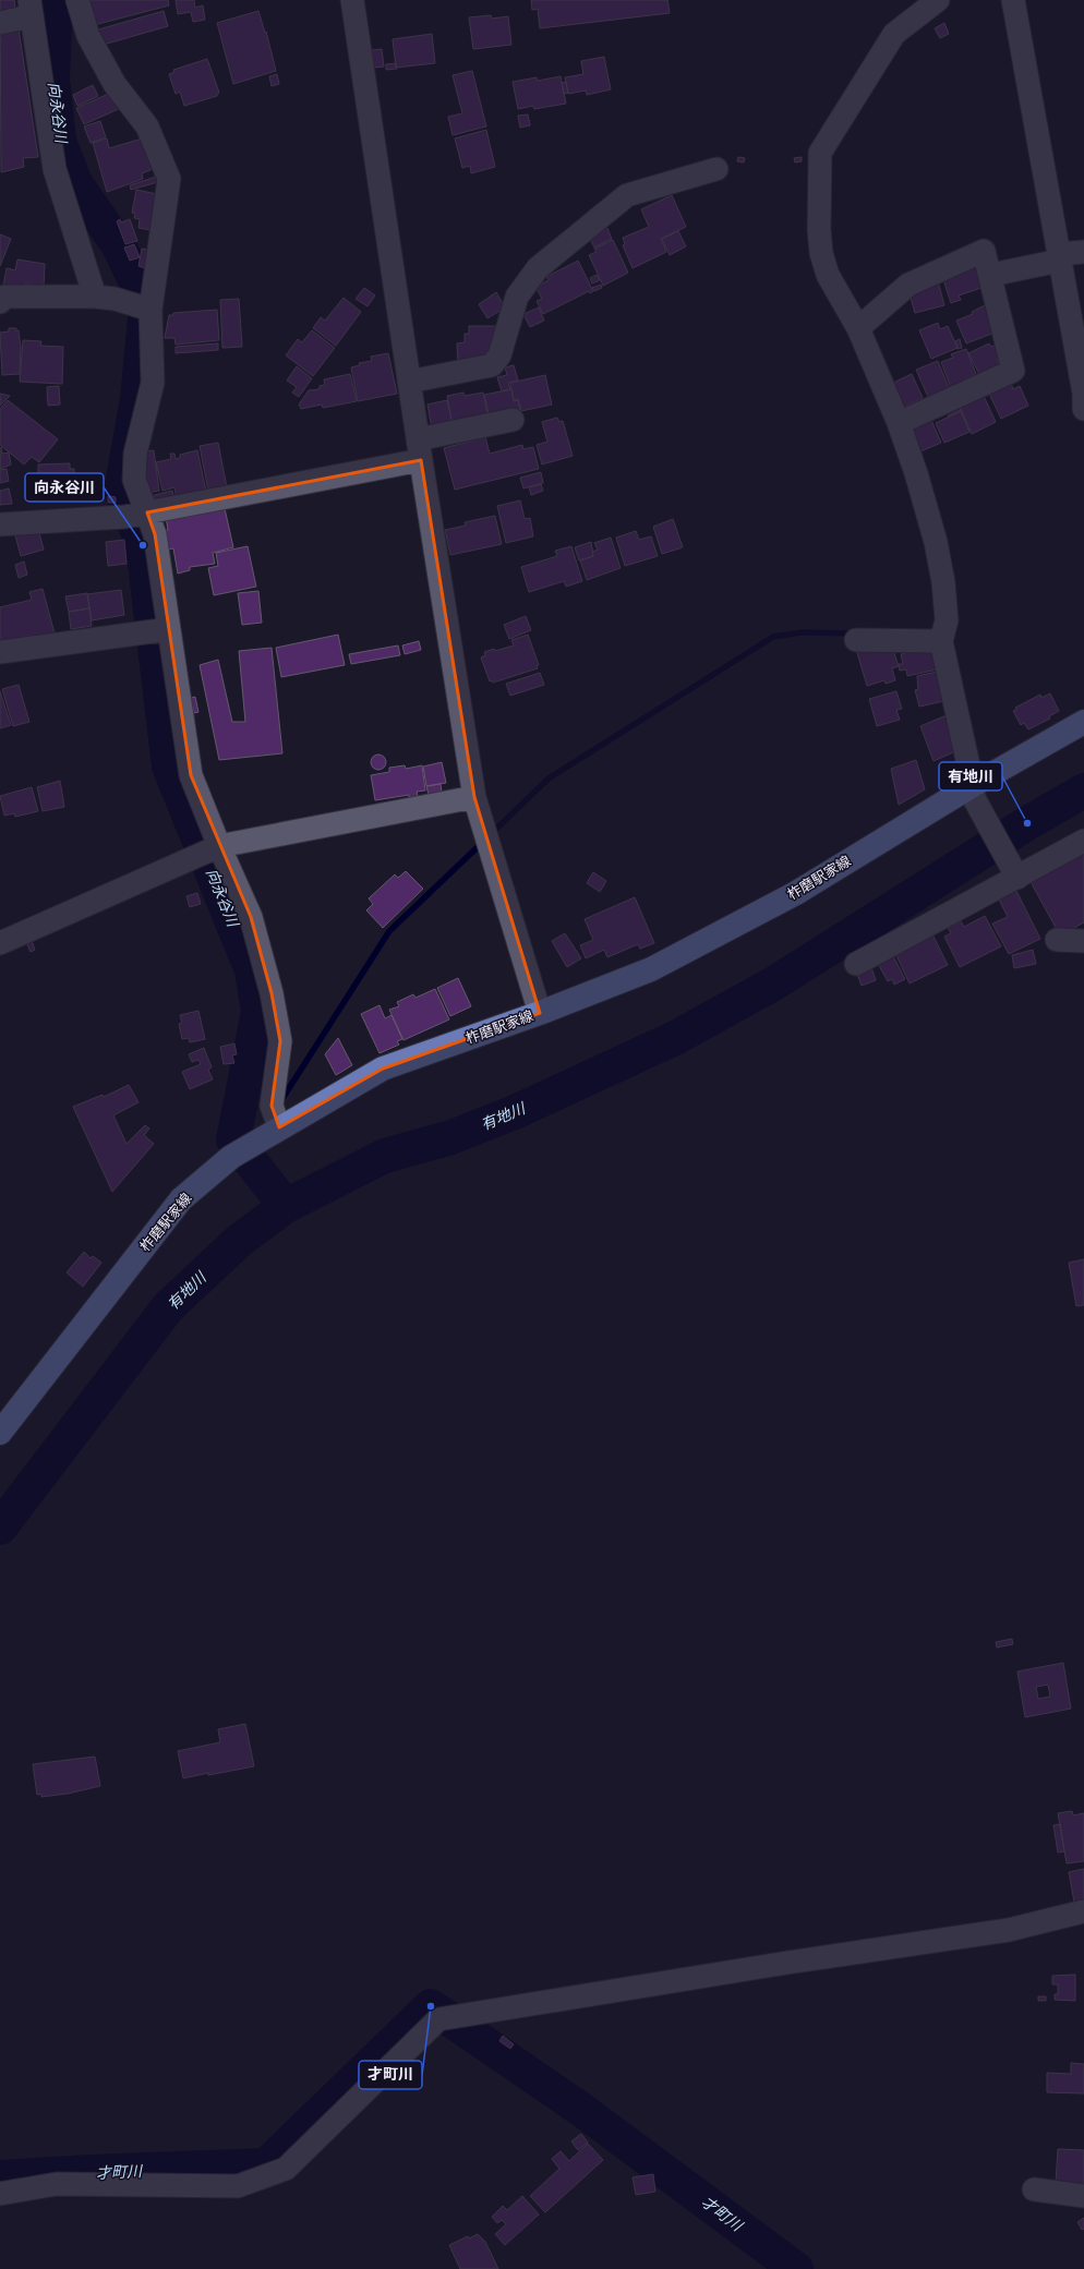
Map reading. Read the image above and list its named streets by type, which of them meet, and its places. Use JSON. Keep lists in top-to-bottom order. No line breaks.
{"streets":{"main road":["柞磨駅家線"]},"water":["向永谷川","有地川","才町川"],"places":["向永谷川","有地川","才町川"]}
